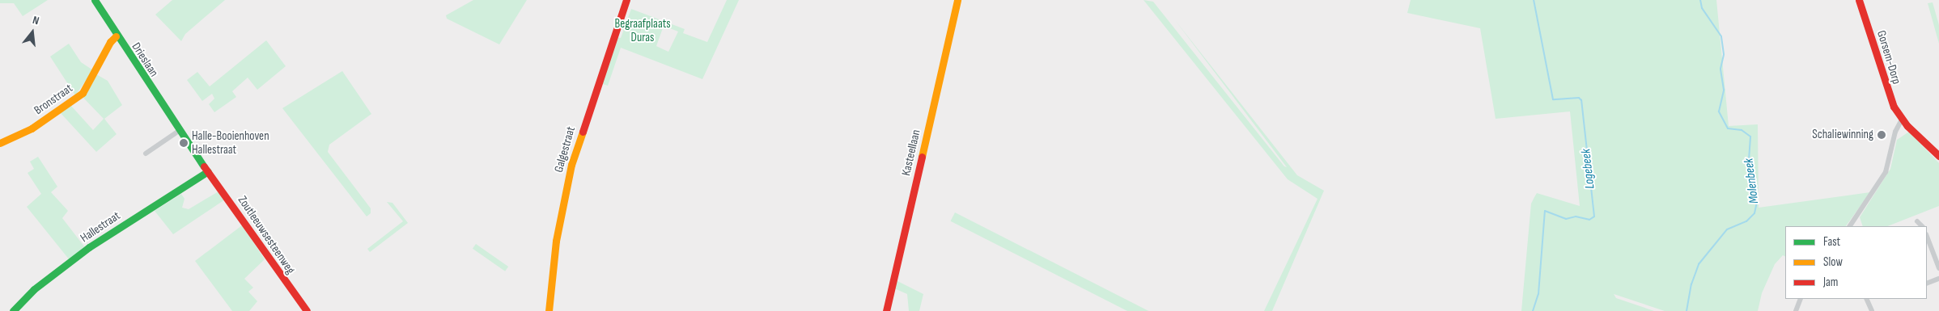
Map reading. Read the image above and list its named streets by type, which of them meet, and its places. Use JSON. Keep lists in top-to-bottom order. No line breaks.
{"streets":{"street":["Gorsem-Dorp","Drieslaan","Bronstraat","Galgestraat","Kasteellaan","Hallestraat","Zoutleeuwsesteenweg"]},"crossings":[["Drieslaan","Bronstraat"],["Drieslaan","Hallestraat"],["Drieslaan","Zoutleeuwsesteenweg"],["Hallestraat","Zoutleeuwsesteenweg"]],"water":["Logebeek","Molenbeek"],"parks":["Begraafplaats Duras"],"places":["Schaliewinning","Halle-Booienhoven Hallestraat"],"legend":["Fast","Slow","Jam"],"north":"top"}
